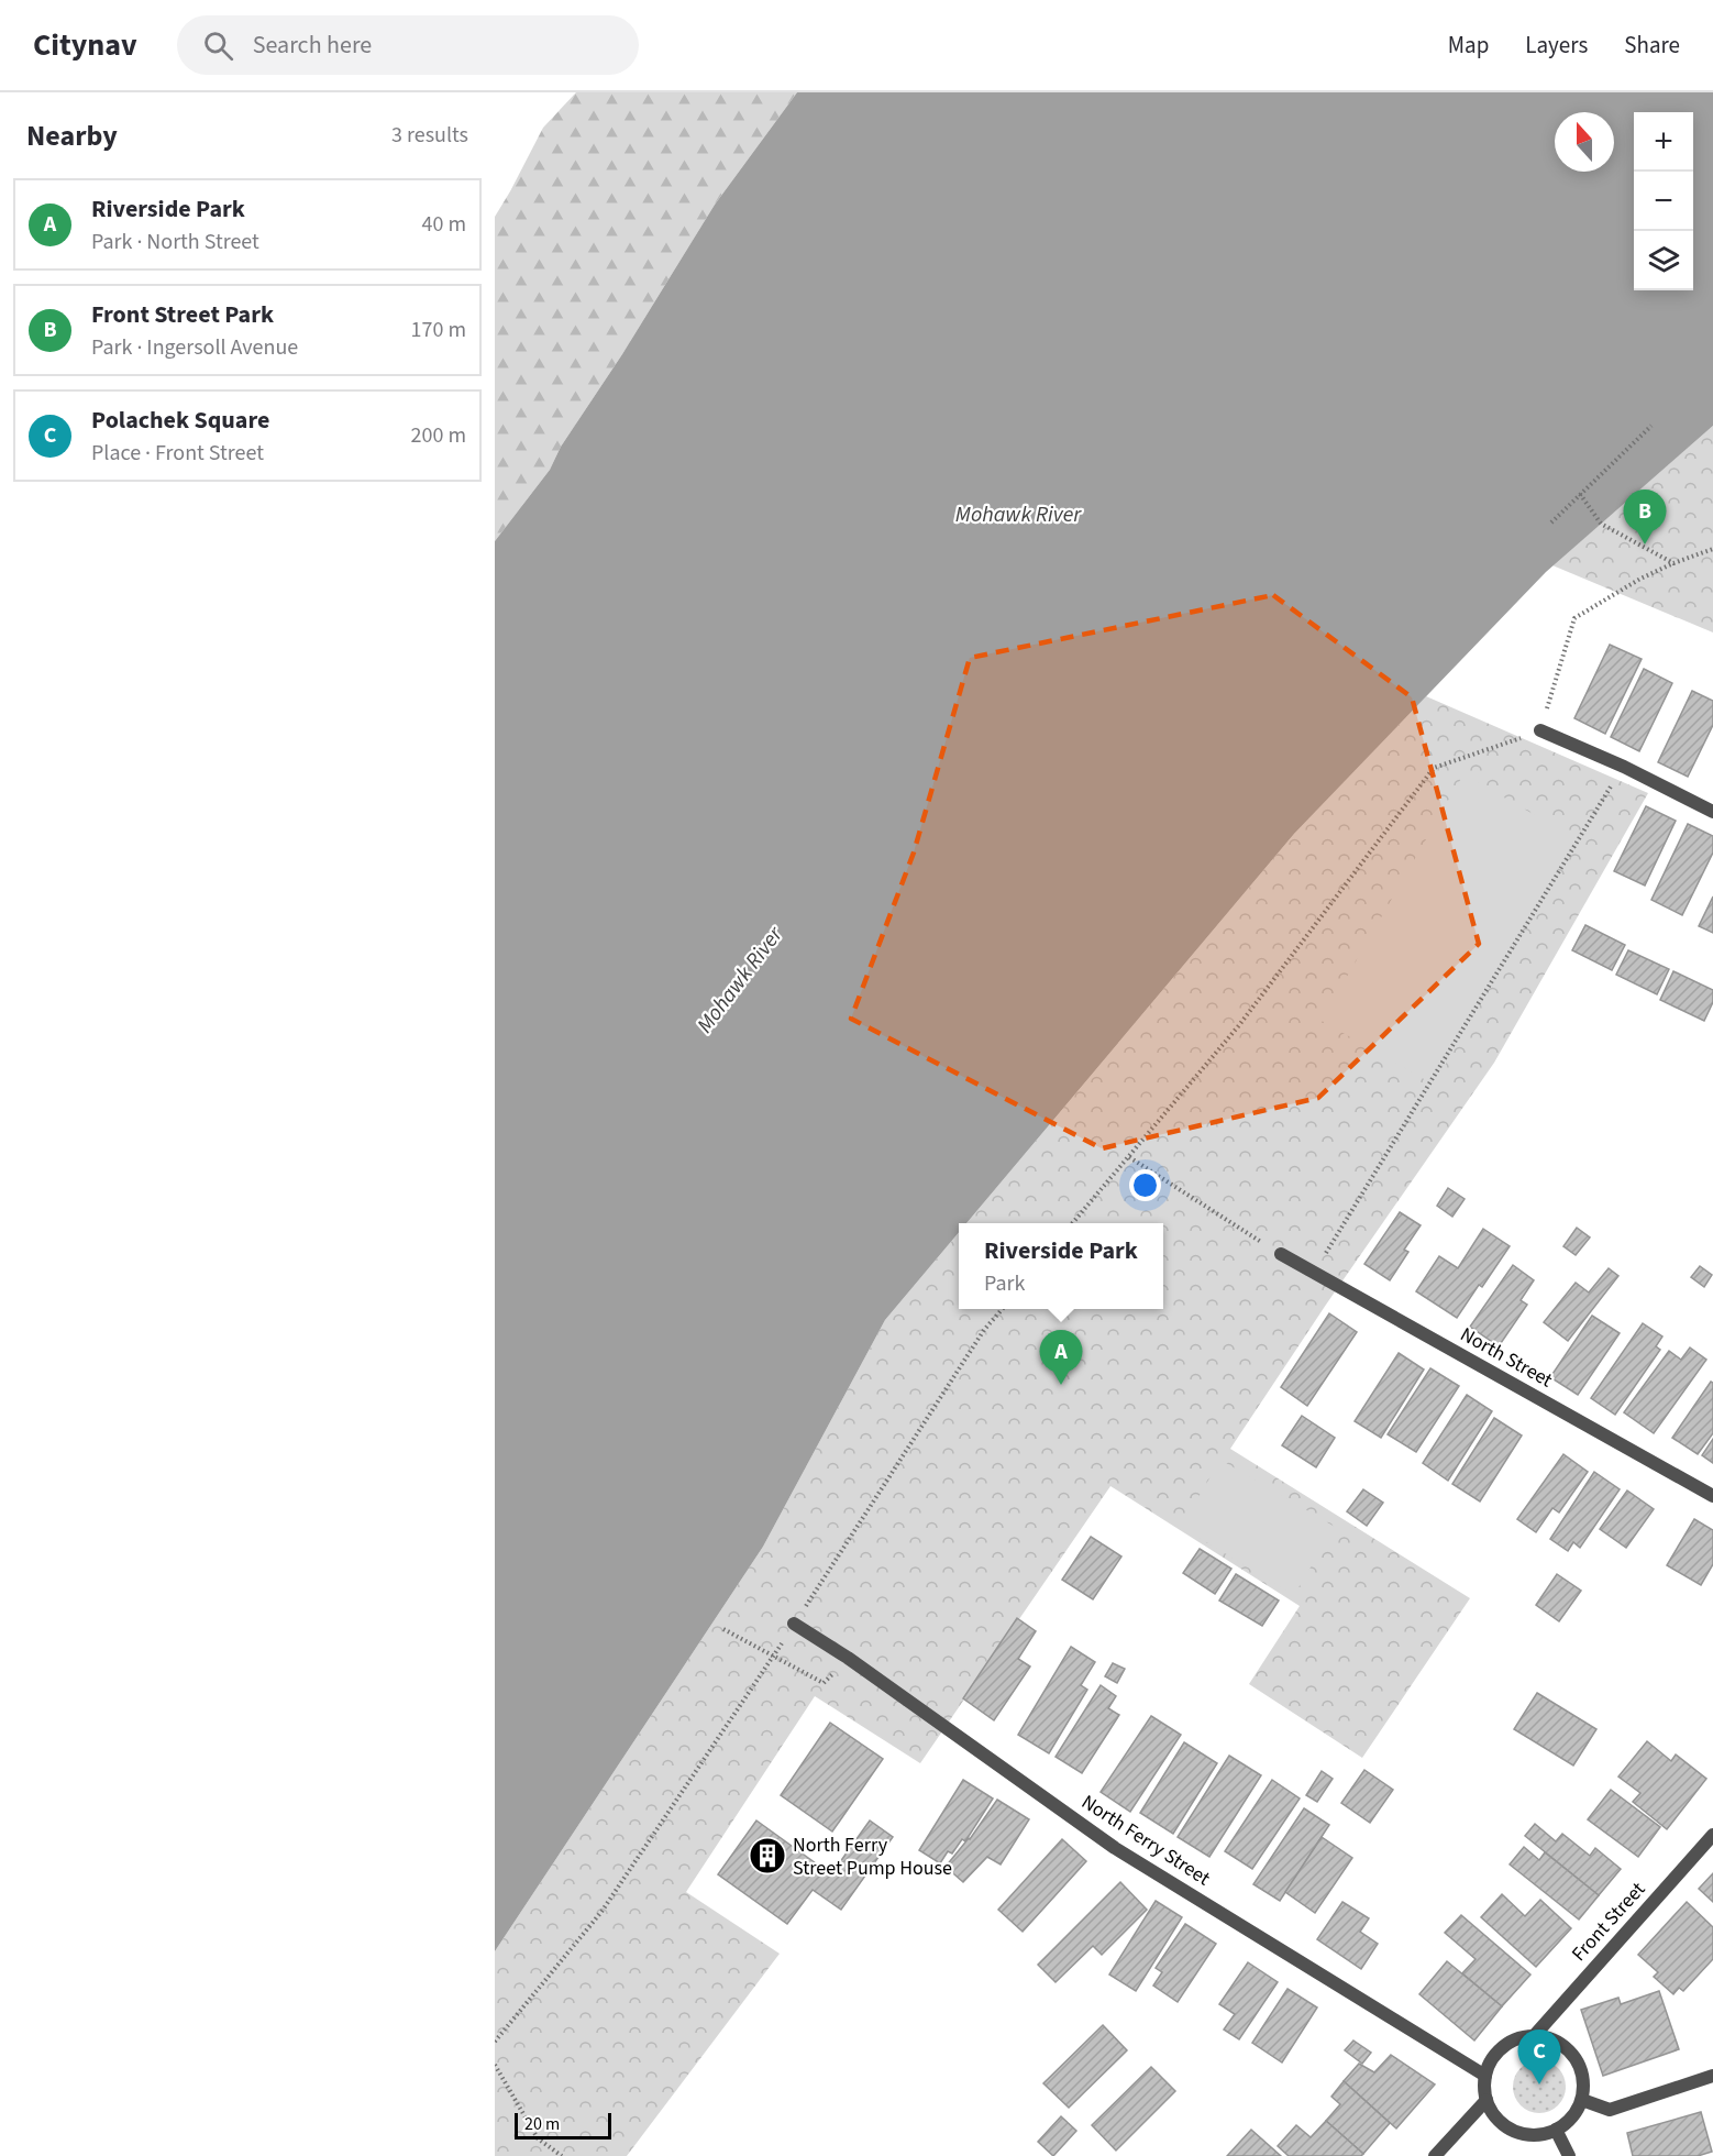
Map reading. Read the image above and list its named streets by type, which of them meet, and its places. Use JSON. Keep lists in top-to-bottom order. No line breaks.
{"streets":{"street":["North Street","North Ferry Street","Front Street"]},"crossings":[["North Ferry Street","Front Street"]],"water":["Mohawk River"],"places":{"building":["North Ferry Street Pump House"]},"scale_bar":"20 m","north":"top","page":{"header":"Citynav","search":"Search here","nav":["Map","Layers","Share"],"heading":["Nearby","3 results"],"map_buttons":["+","−"],"list":[{"mark":"A","name":"Riverside Park","note":"Park · North Street","value":"40 m"},{"mark":"B","name":"Front Street Park","note":"Park · Ingersoll Avenue","value":"170 m"},{"mark":"C","name":"Polachek Square","note":"Place · Front Street","value":"200 m"}],"pins":["B","A","C"],"popup":["Riverside Park","Park"],"scale":"20 m"}}
